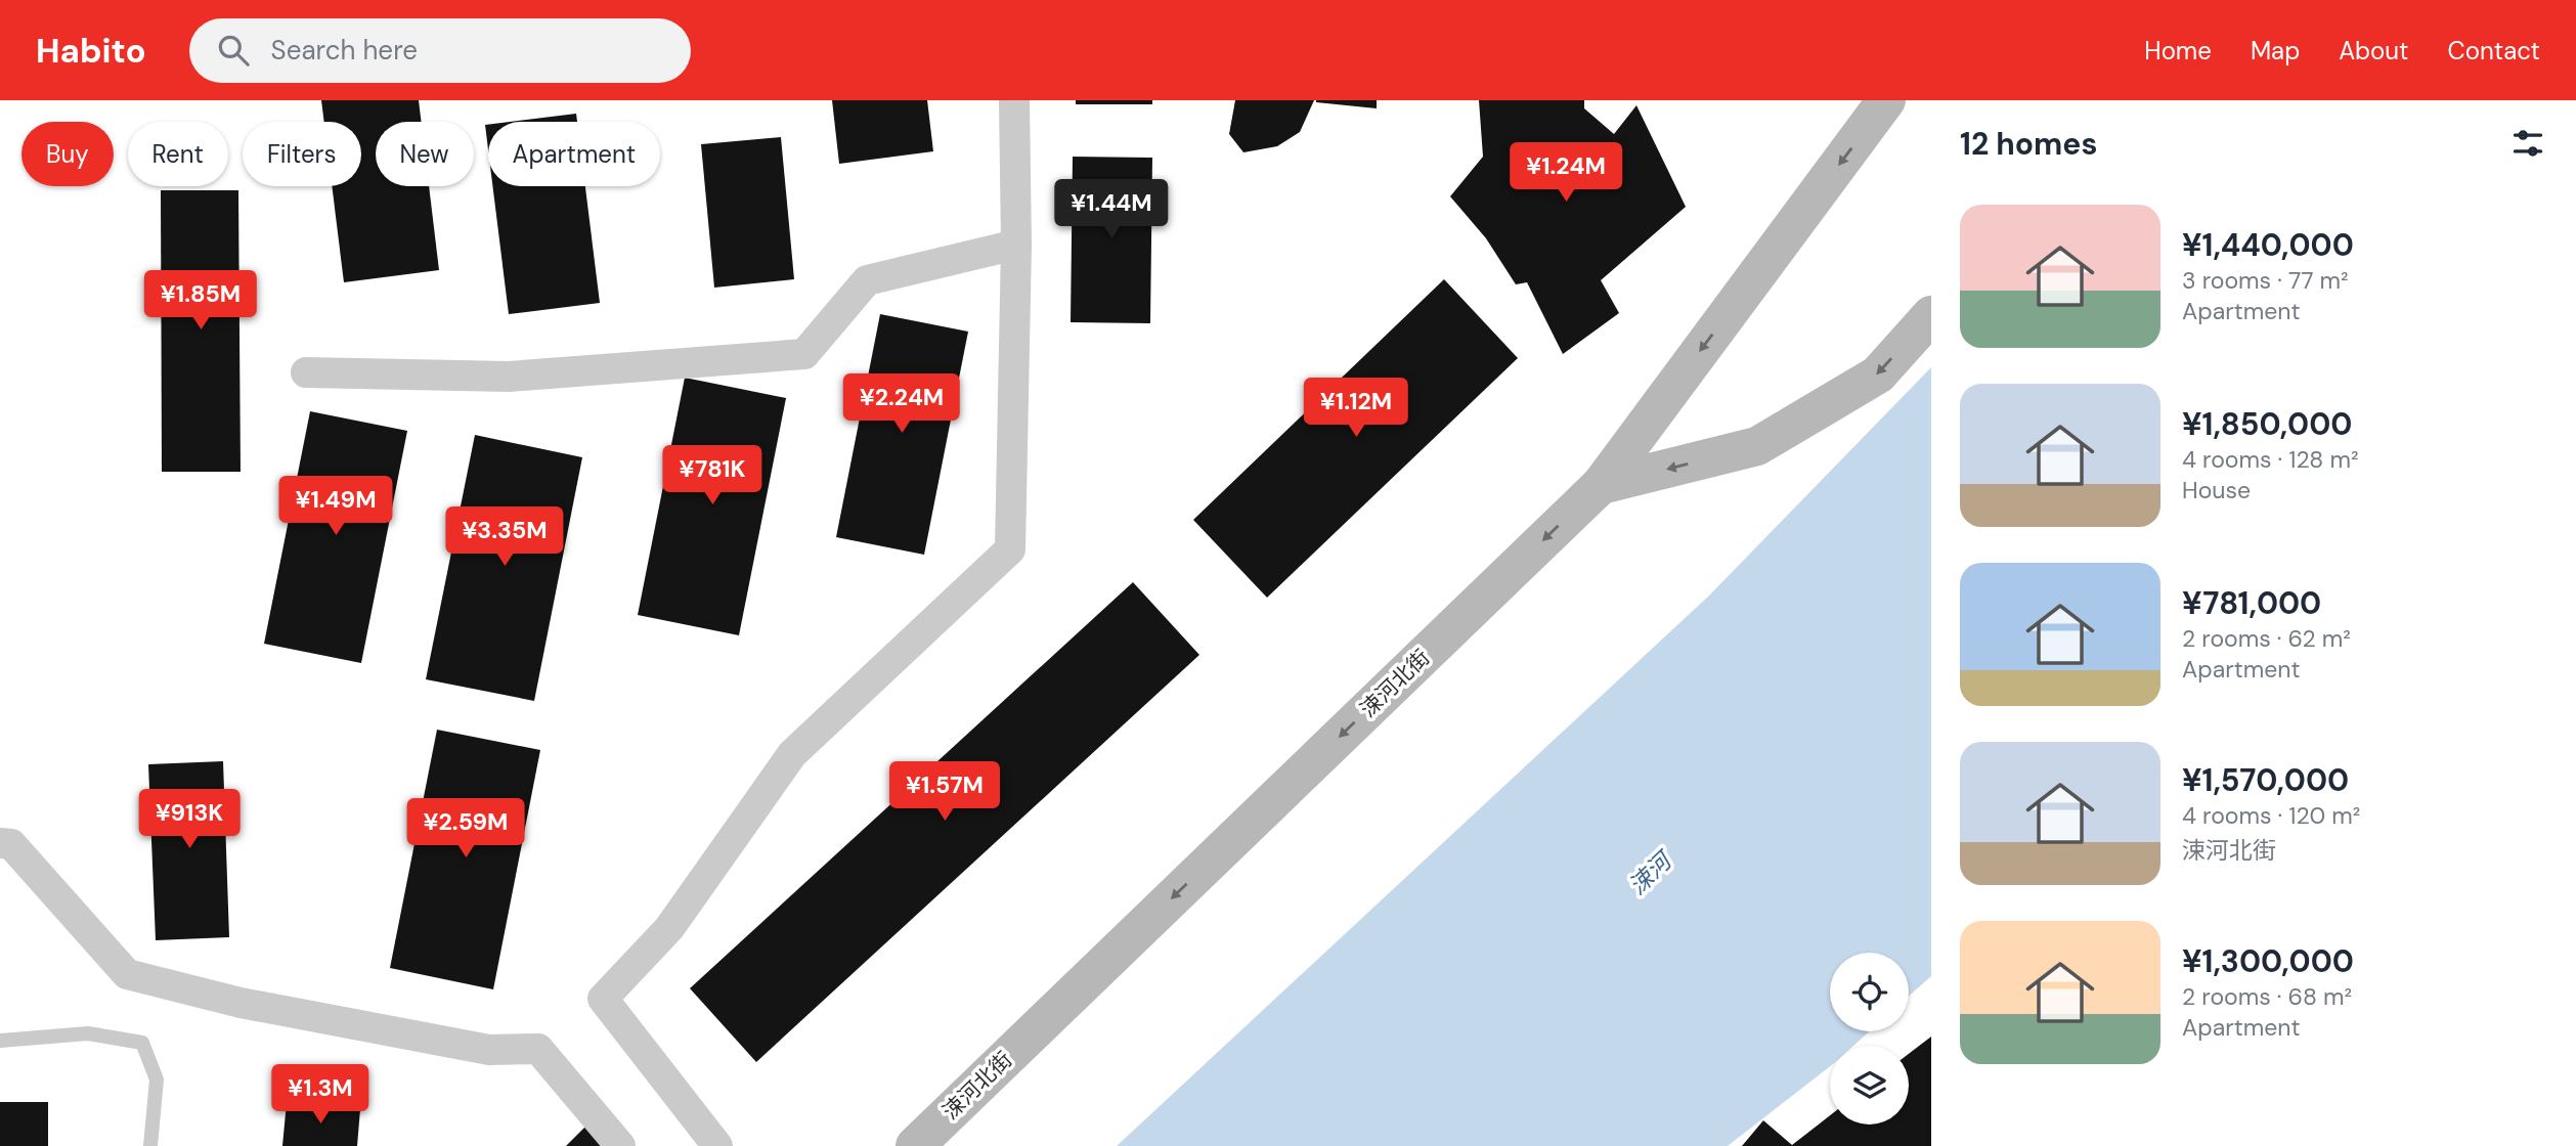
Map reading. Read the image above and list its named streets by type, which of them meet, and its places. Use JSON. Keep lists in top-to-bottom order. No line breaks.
{"streets":{"main road":["涑河北街"]},"one_way":["涑河北街"],"water":["涑河"],"page":{"header":"Habito","search":"Search here","nav":["Home","Map","About","Contact"],"heading":"12 homes","chip":["Buy","Rent","Filters","New","Apartment"],"price":["¥1.24M","¥1.44M","¥1.85M","¥2.24M","¥1.12M","¥781K","¥1.49M","¥3.35M","¥1.57M","¥913K","¥2.59M","¥1.3M"],"list":[{"name":"¥1,440,000","note":"3 rooms · 77 m² · Apartment"},{"name":"¥1,850,000","note":"4 rooms · 128 m² · House"},{"name":"¥781,000","note":"2 rooms · 62 m² · Apartment"},{"name":"¥1,570,000","note":"4 rooms · 120 m² · 涑河北街"},{"name":"¥1,300,000","note":"2 rooms · 68 m² · Apartment"}]}}
